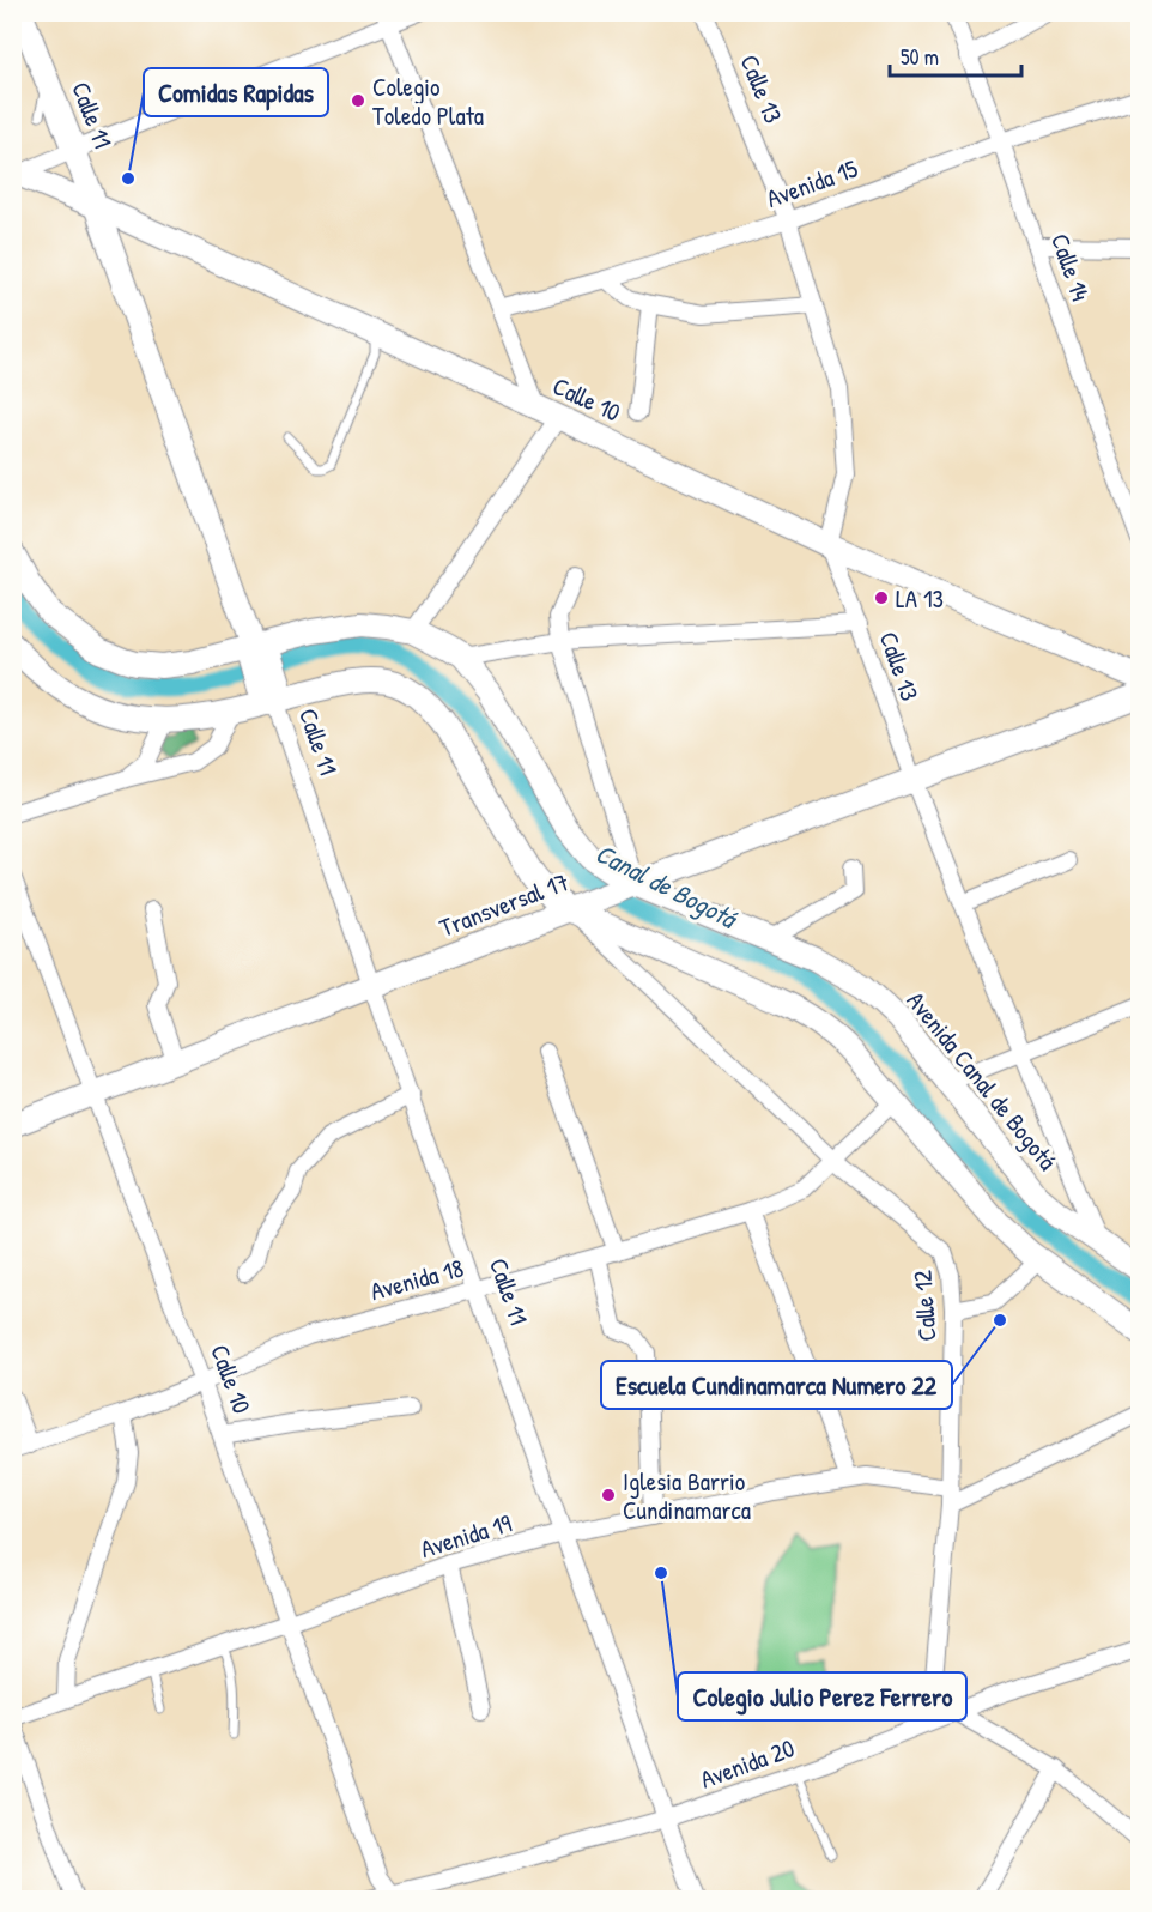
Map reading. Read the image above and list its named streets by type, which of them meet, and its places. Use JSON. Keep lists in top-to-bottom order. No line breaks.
{"streets":{"main road":["Calle 11","Calle 10","Transversal 17","Avenida Canal de Bogotá"],"street":["Calle 13","Avenida 15","Calle 14","Avenida 18","Calle 12","Avenida 19","Avenida 20"]},"crossings":[["Calle 13","Avenida 15"],["Calle 13","Calle 10"],["Calle 13","Transversal 17"],["Calle 13","Avenida Canal de Bogotá"],["Calle 11","Calle 10"],["Calle 11","Transversal 17"],["Calle 11","Avenida Canal de Bogotá"],["Calle 11","Avenida 18"],["Calle 11","Avenida 19"],["Calle 11","Avenida 20"],["Avenida 15","Calle 14"],["Calle 10","Transversal 17"],["Calle 10","Avenida 18"],["Calle 10","Avenida 19"],["Calle 10","Avenida 20"],["Transversal 17","Avenida Canal de Bogotá"],["Transversal 17","Calle 12"],["Avenida 18","Calle 12"],["Calle 12","Avenida 19"],["Calle 12","Avenida 20"]],"water":["Canal de Bogotá"],"places":["Colegio Toledo Plata","Comidas Rapidas","LA 13","Escuela Cundinamarca Numero 22","Iglesia Barrio Cundinamarca","Colegio Julio Perez Ferrero"],"scale_bar":"50 m"}
